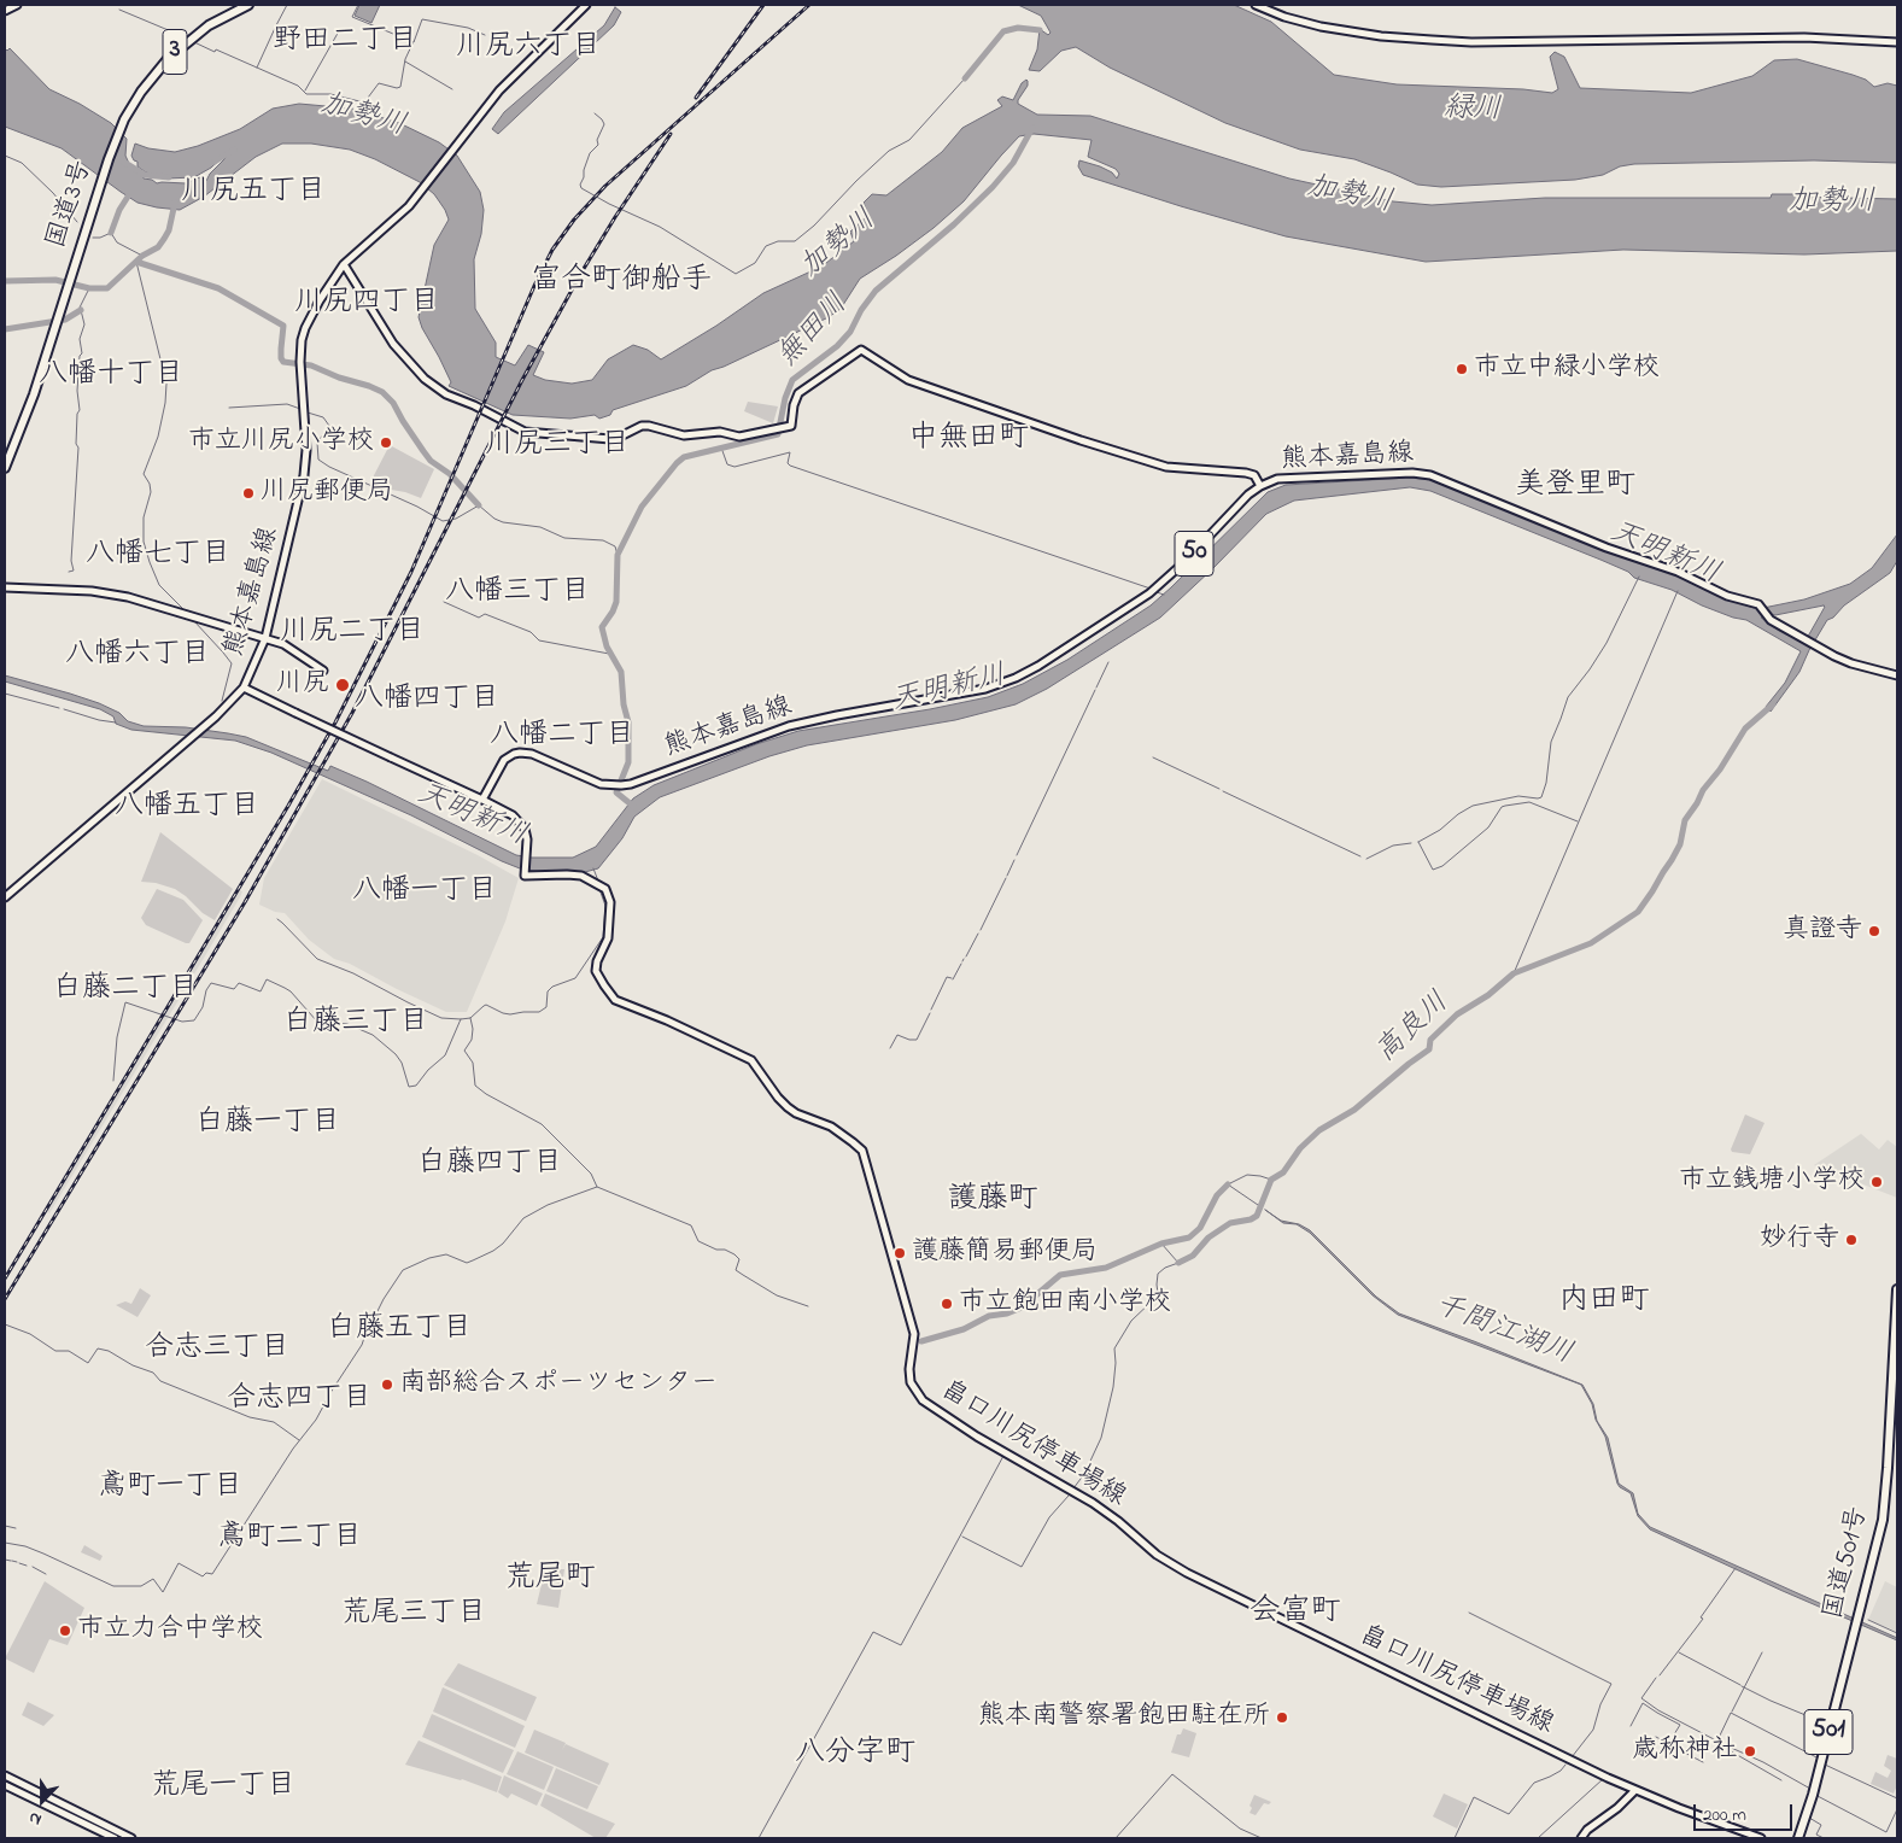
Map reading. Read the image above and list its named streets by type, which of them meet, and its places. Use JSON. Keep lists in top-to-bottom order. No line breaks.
{"streets":{"highway":["3","国道3号","国道501号","501"],"main road":["熊本嘉島線","50","畠口川尻停車場線"]},"crossings":[["熊本嘉島線","畠口川尻停車場線"]],"districts":["野田二丁目","川尻六丁目","川尻五丁目","富合町御船手","川尻四丁目","八幡十丁目","中無田町","川尻三丁目","美登里町","八幡七丁目","八幡三丁目","川尻二丁目","八幡六丁目","八幡四丁目","八幡二丁目","八幡五丁目","八幡一丁目","白藤二丁目","白藤三丁目","白藤一丁目","白藤四丁目","護藤町","内田町","白藤五丁目","合志三丁目","合志四丁目","鳶町一丁目","鳶町二丁目","荒尾町","会富町","荒尾三丁目","八分字町","荒尾一丁目"],"water":["緑川","加勢川","無田川","天明新川","高良川","千間江湖川"],"places":["市立中緑小学校","市立川尻小学校","川尻郵便局","川尻","真證寺","市立銭塘小学校","妙行寺","護藤簡易郵便局","市立飽田南小学校","南部総合スポーツセンター","市立力合中学校","熊本南警察署飽田駐在所","歳称神社"],"scale_bar":"200 m","north":"bottom"}
